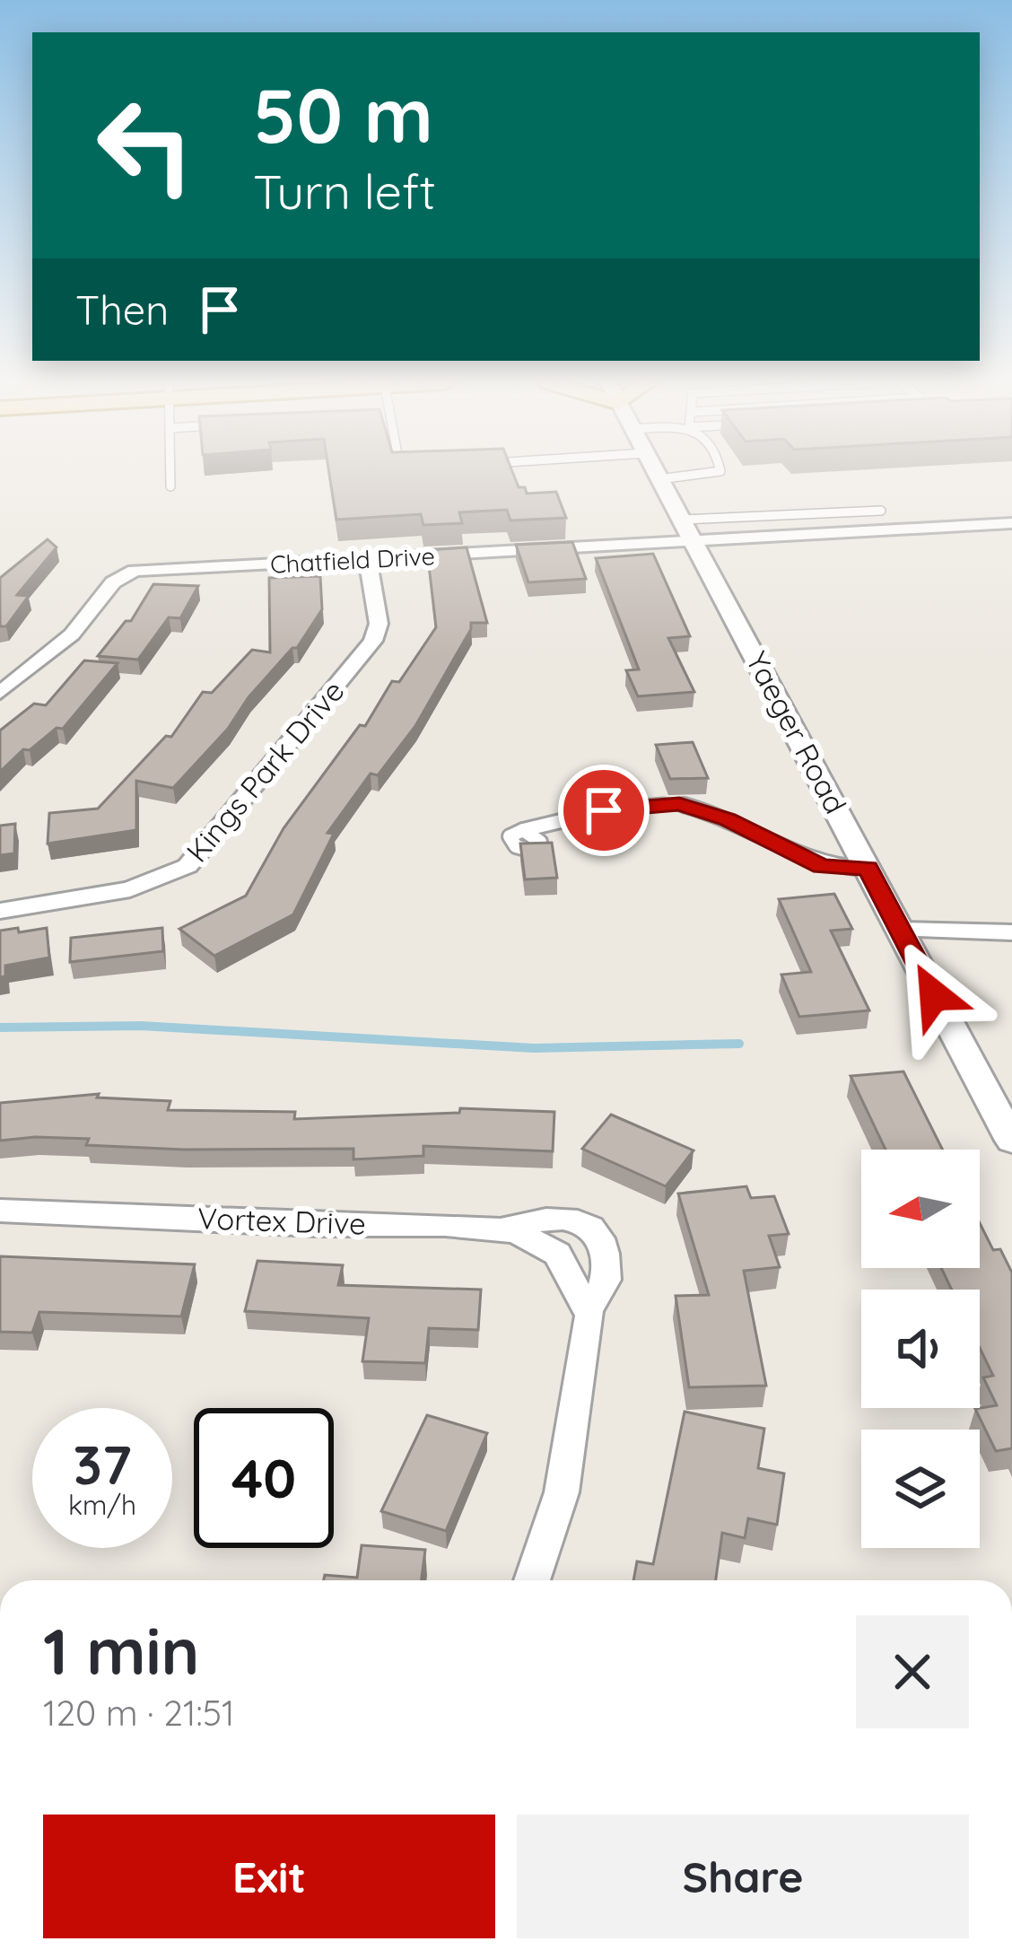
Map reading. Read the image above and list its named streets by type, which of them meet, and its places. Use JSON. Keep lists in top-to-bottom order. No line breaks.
{"streets":{"street":["Chatfield Drive","Yaeger Road","Kings Park Drive","Vortex Drive"]},"crossings":[["Chatfield Drive","Yaeger Road"],["Chatfield Drive","Kings Park Drive"]],"north":"left","page":{"turn":["50 m","Turn left"],"then":"Then","speed":"37 km/h","limit":"40","heading":["1 min","120 m · 21:51"],"buttons":["Exit","Share"]}}
